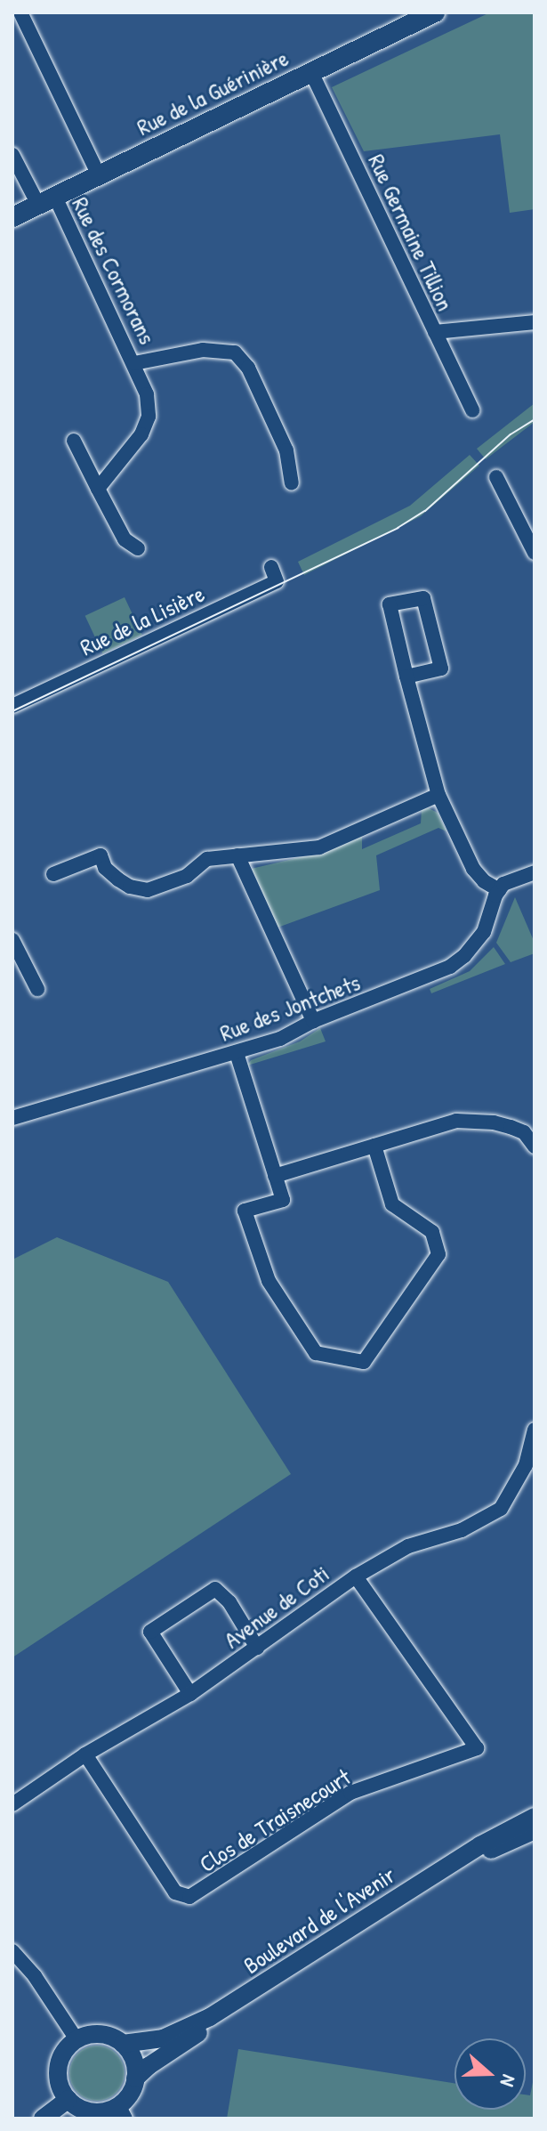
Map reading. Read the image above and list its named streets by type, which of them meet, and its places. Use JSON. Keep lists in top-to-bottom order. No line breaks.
{"streets":{"main road":["Rue de la Guérinière"],"street":["Rue Germaine Tillion","Rue des Cormorans","Rue de la Lisière","Rue des Jontchets","Avenue de Coti","Clos de Traisnecourt","Boulevard de l'Avenir"]},"crossings":[["Rue de la Guérinière","Rue Germaine Tillion"],["Rue de la Guérinière","Rue des Cormorans"],["Avenue de Coti","Clos de Traisnecourt"]],"north":"right"}
